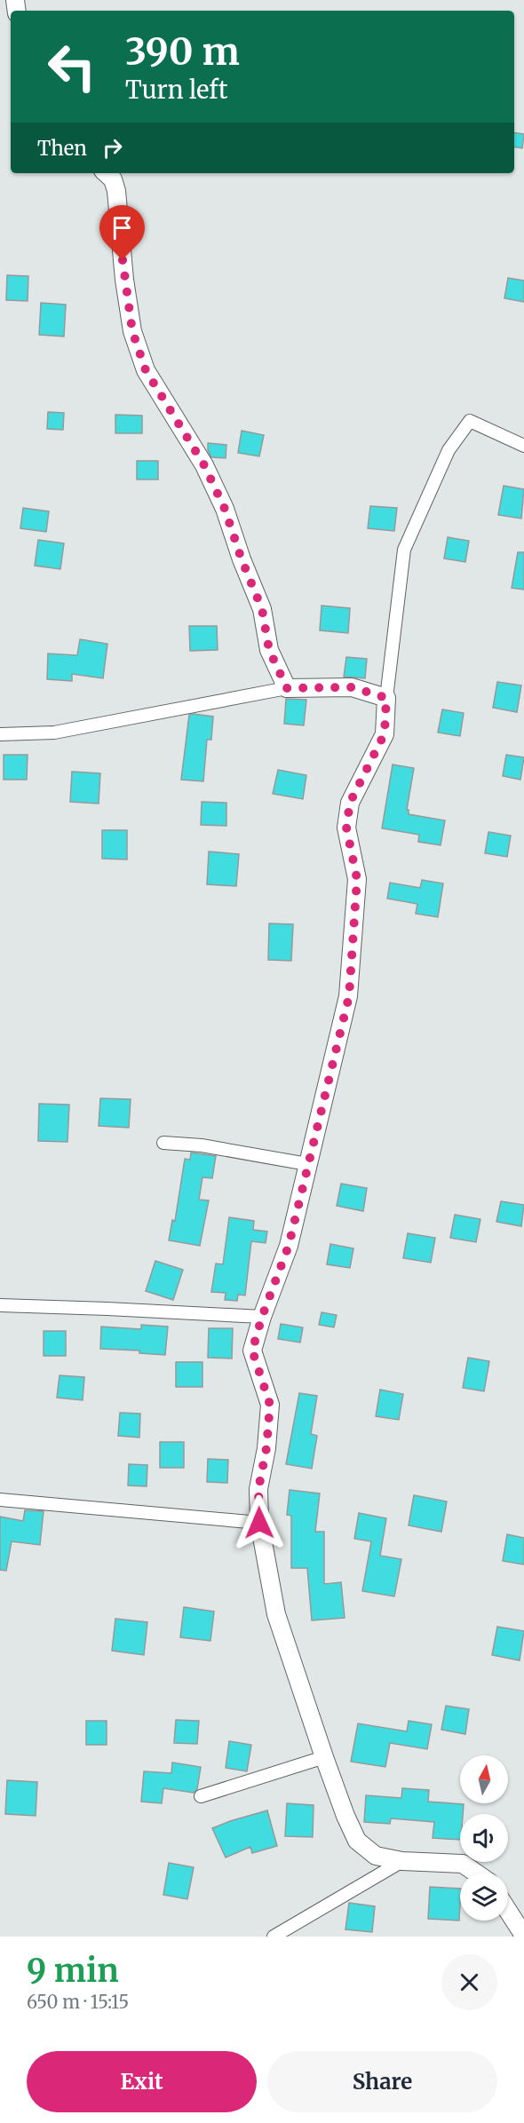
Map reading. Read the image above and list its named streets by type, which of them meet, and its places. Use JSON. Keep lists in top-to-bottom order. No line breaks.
{"north":"top","page":{"turn":["390 m","Turn left"],"then":"Then","heading":["9 min","650 m · 15:15"],"buttons":["Exit","Share"]}}
